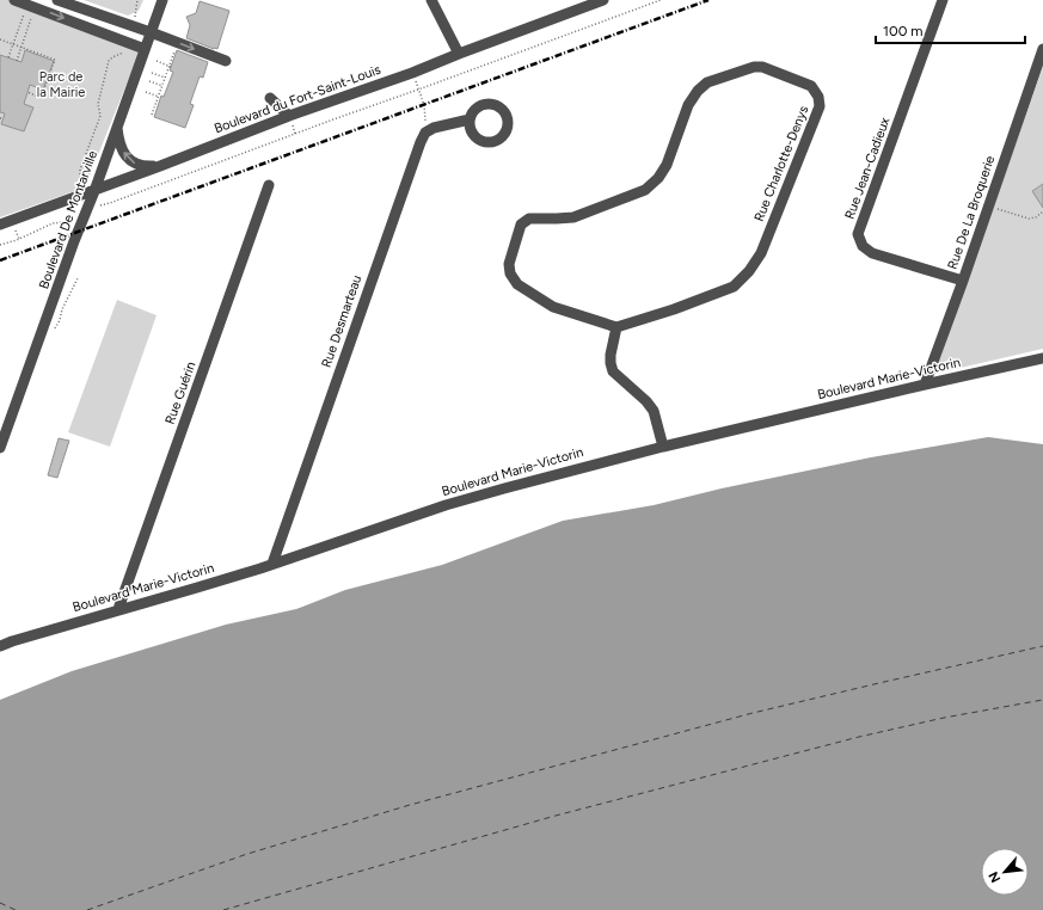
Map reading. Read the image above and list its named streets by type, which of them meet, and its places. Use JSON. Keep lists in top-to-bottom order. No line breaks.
{"streets":{"street":["Boulevard du Fort-Saint-Louis","Rue Charlotte-Denys","Rue Jean-Cadieux","Rue De La Broquerie","Boulevard De Montarville","Rue Desmarteau","Boulevard Marie-Victorin","Rue Guérin"]},"crossings":[["Boulevard du Fort-Saint-Louis","Boulevard De Montarville"],["Rue Jean-Cadieux","Rue De La Broquerie"],["Rue De La Broquerie","Boulevard Marie-Victorin"],["Rue Desmarteau","Boulevard Marie-Victorin"],["Boulevard Marie-Victorin","Rue Guérin"]],"parks":["Parc de la Mairie"],"scale_bar":"100 m","north":"bottom left"}
